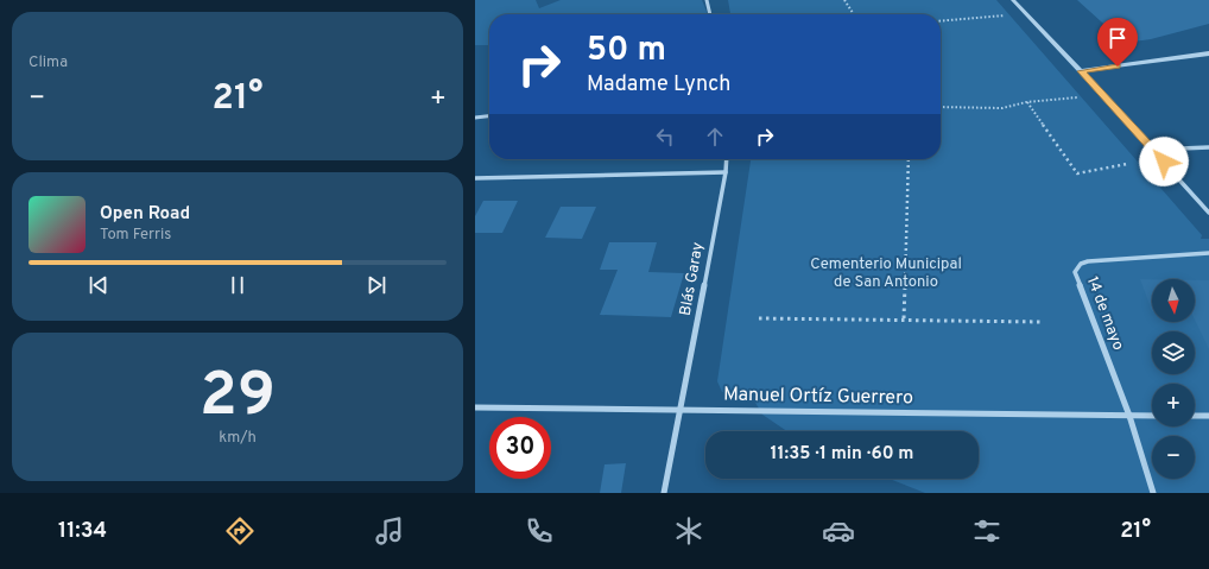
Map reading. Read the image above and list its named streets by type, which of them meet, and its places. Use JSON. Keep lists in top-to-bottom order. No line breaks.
{"streets":{"street":["Blás Garay","14 de mayo","Manuel Ortíz Guerrero"]},"crossings":[["Blás Garay","Manuel Ortíz Guerrero"],["14 de mayo","Manuel Ortíz Guerrero"]],"parks":["Cementerio Municipal de San Antonio"],"north":"bottom","page":{"tile":["Clima",["29","km/h"]],"turn":["50 m","Madame Lynch"],"heat":["−","21°","+"],"song":["Open Road","Tom Ferris"],"map_buttons":["+","−"],"limit":"30","trip":"11:35 · 1 min · 60 m","tabs":["11:34","21°"]}}
